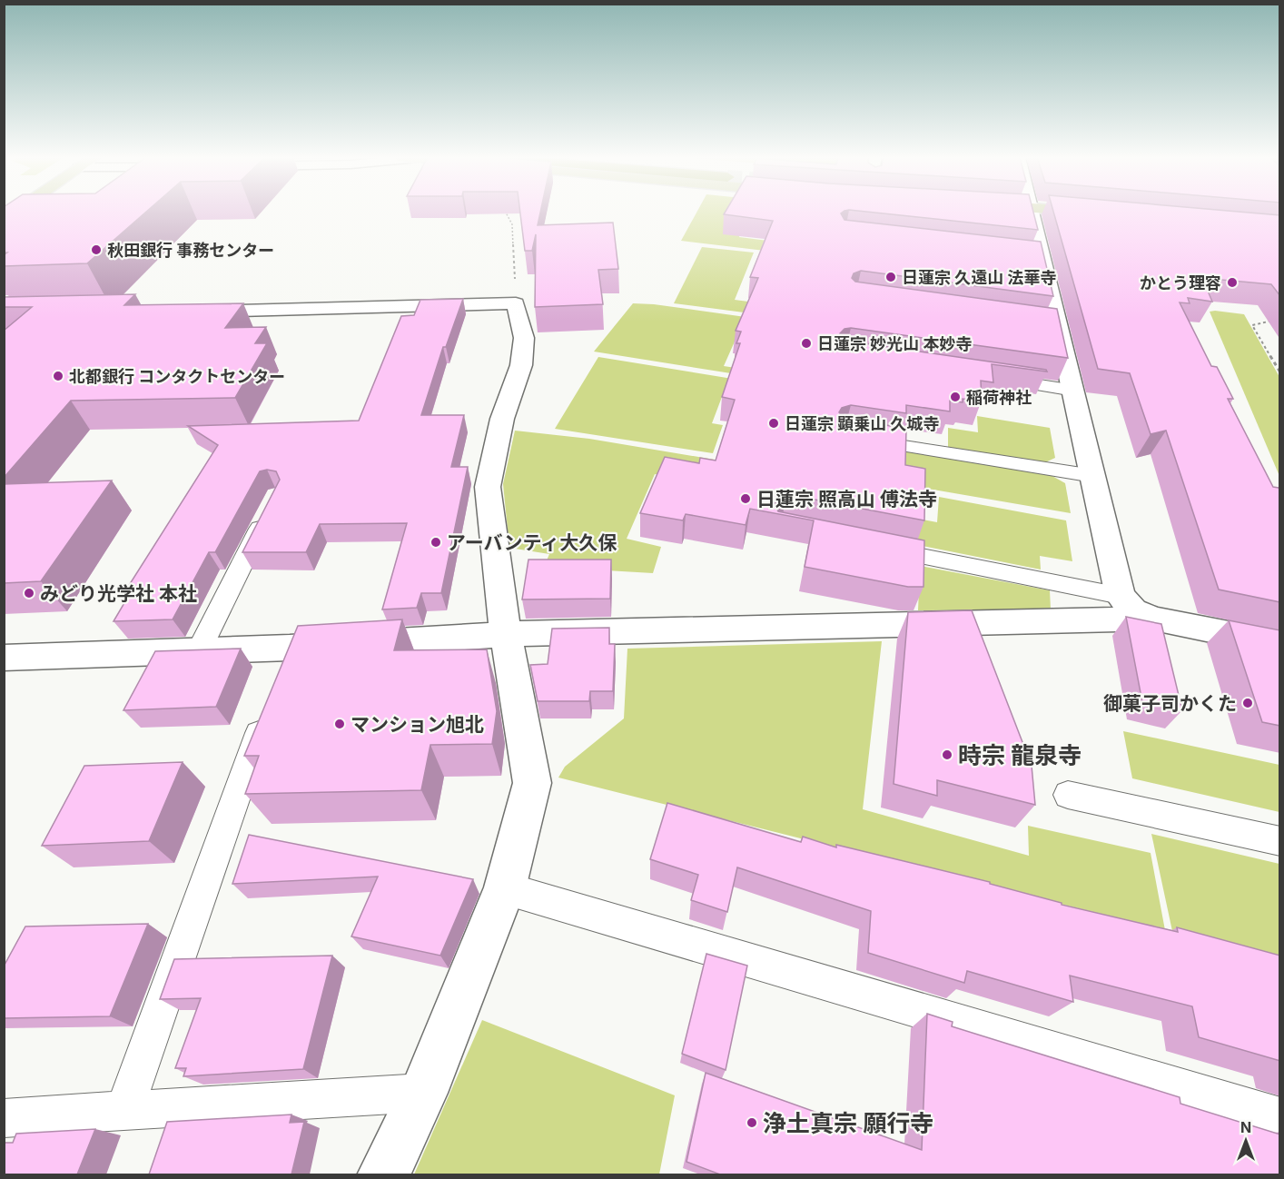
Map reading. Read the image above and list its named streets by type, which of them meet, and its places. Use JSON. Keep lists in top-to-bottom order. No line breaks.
{"places":["秋田銀行 事務センター","日蓮宗 久遠山 法華寺","かとう理容","日蓮宗 妙光山 本妙寺","北都銀行 コンタクトセンター","稲荷神社","日蓮宗 顕乗山 久城寺","日蓮宗 照高山 傅法寺","アーバンティ大久保","みどり光学社 本社","御菓子司かくた","マンション旭北","時宗 龍泉寺","浄土真宗 願行寺"],"north":"top"}
